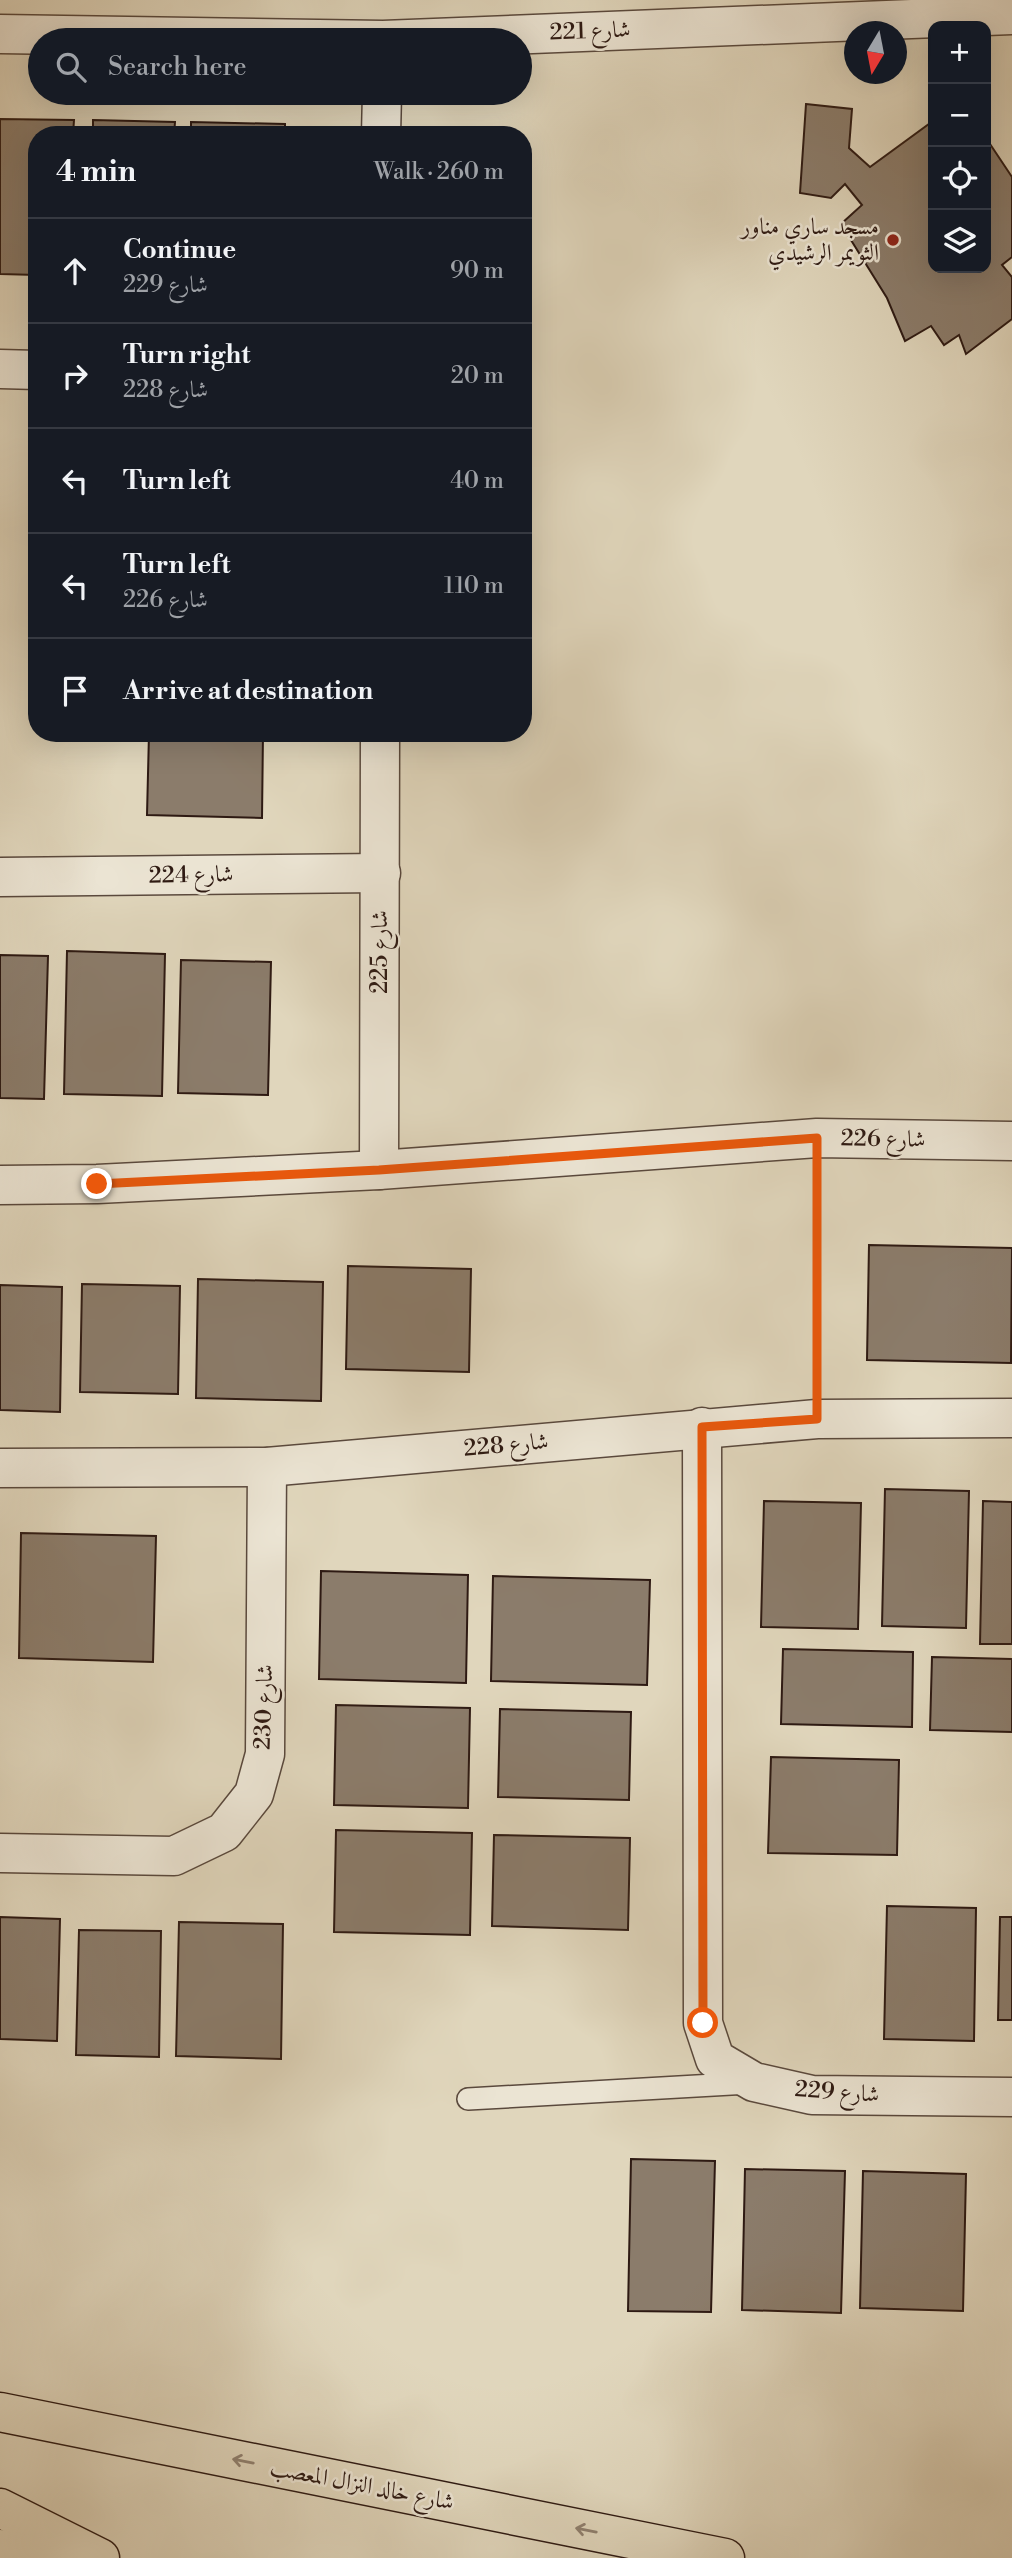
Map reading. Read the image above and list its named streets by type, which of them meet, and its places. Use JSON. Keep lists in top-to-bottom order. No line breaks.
{"streets":{"main road":["شارع خالد النزال المعصب"],"street":["شارع 221","شارع 224","شارع 225","شارع 226","شارع 228","شارع 230","شارع 229"]},"crossings":[["شارع 224","شارع 225"],["شارع 225","شارع 226"],["شارع 228","شارع 230"],["شارع 228","شارع 229"]],"one_way":["شارع خالد النزال المعصب"],"places":["مسجد ساري مناور الثويمر الرشيدي"],"north":"bottom","page":{"map_buttons":["+","−"],"search":"Search here","heading":["4 min","Walk · 260 m"],"list":[["Continue","شارع 229","90 m"],["Turn right","شارع 228","20 m"],["Turn left","40 m"],["Turn left","شارع 226","110 m"],"Arrive at destination"]}}
